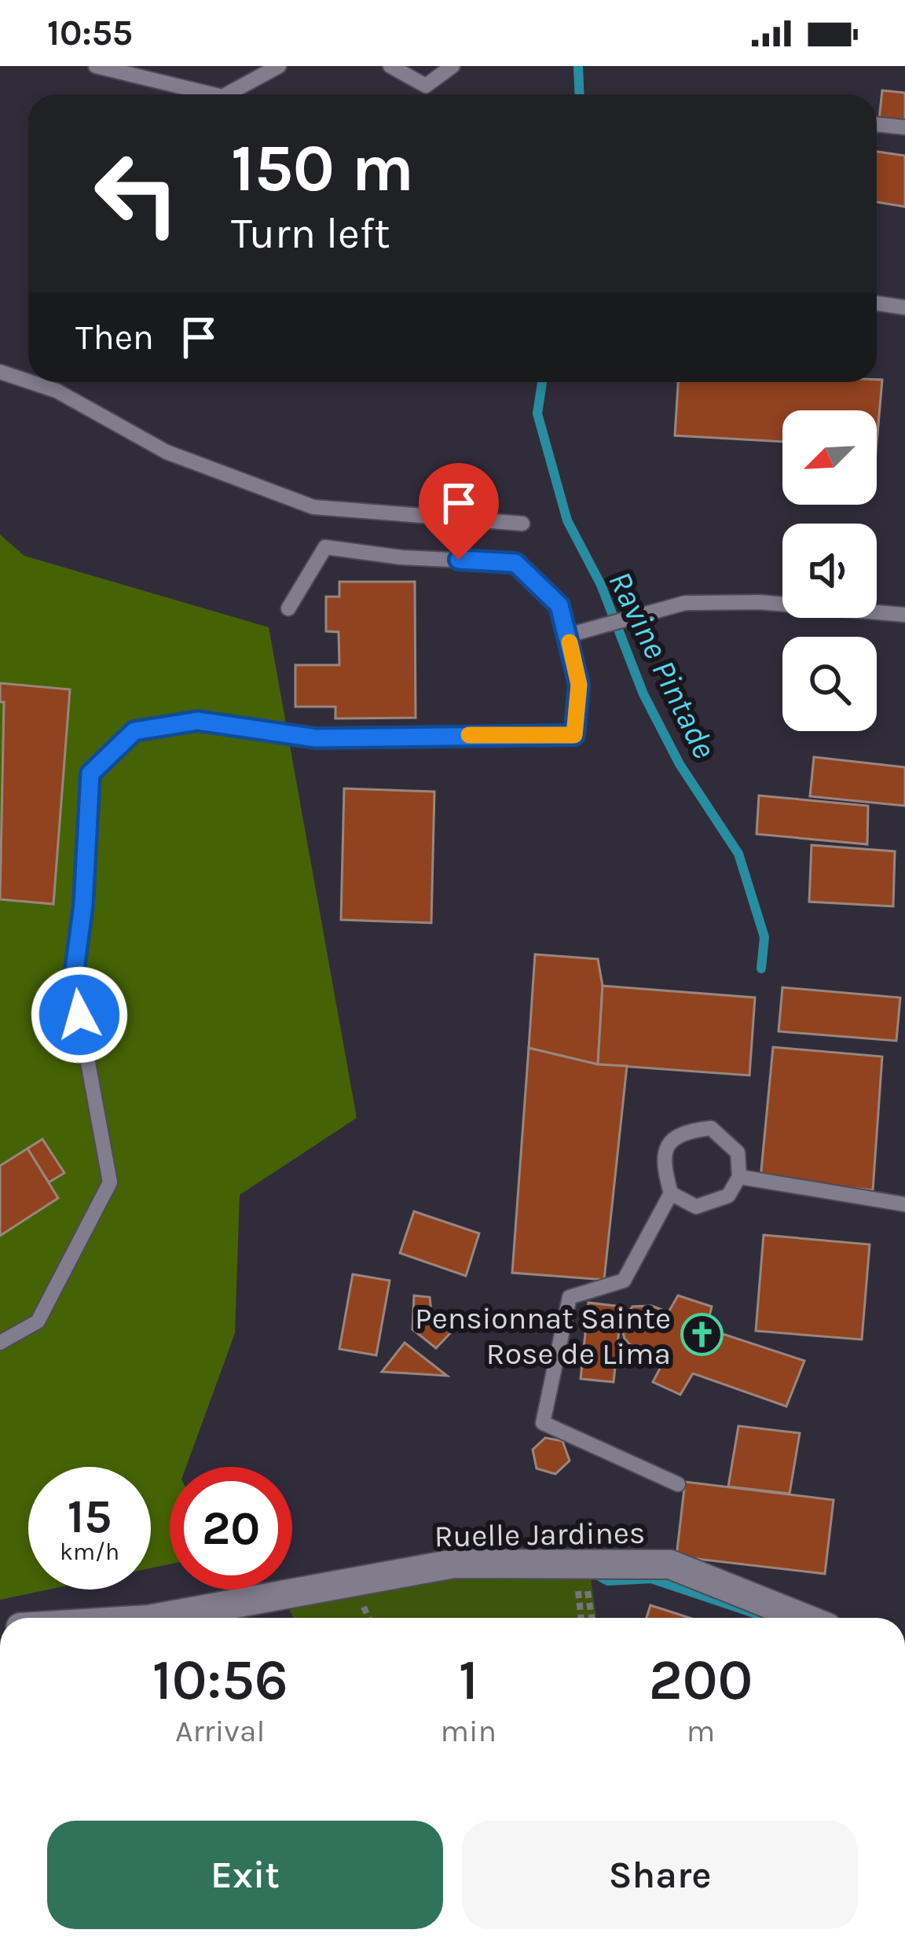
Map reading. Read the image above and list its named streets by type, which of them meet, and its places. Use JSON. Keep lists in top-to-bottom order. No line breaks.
{"streets":{"street":["Ruelle Jardines"]},"water":["Ravine Pintade"],"places":{"church":["Pensionnat Sainte Rose de Lima"]},"north":"bottom left","page":{"status":"10:55","turn":["150 m","Turn left"],"then":"Then","speed":"15 km/h","limit":"20","eta":["10:56","Arrival","1","min","200","m"],"buttons":["Exit","Share"]}}
